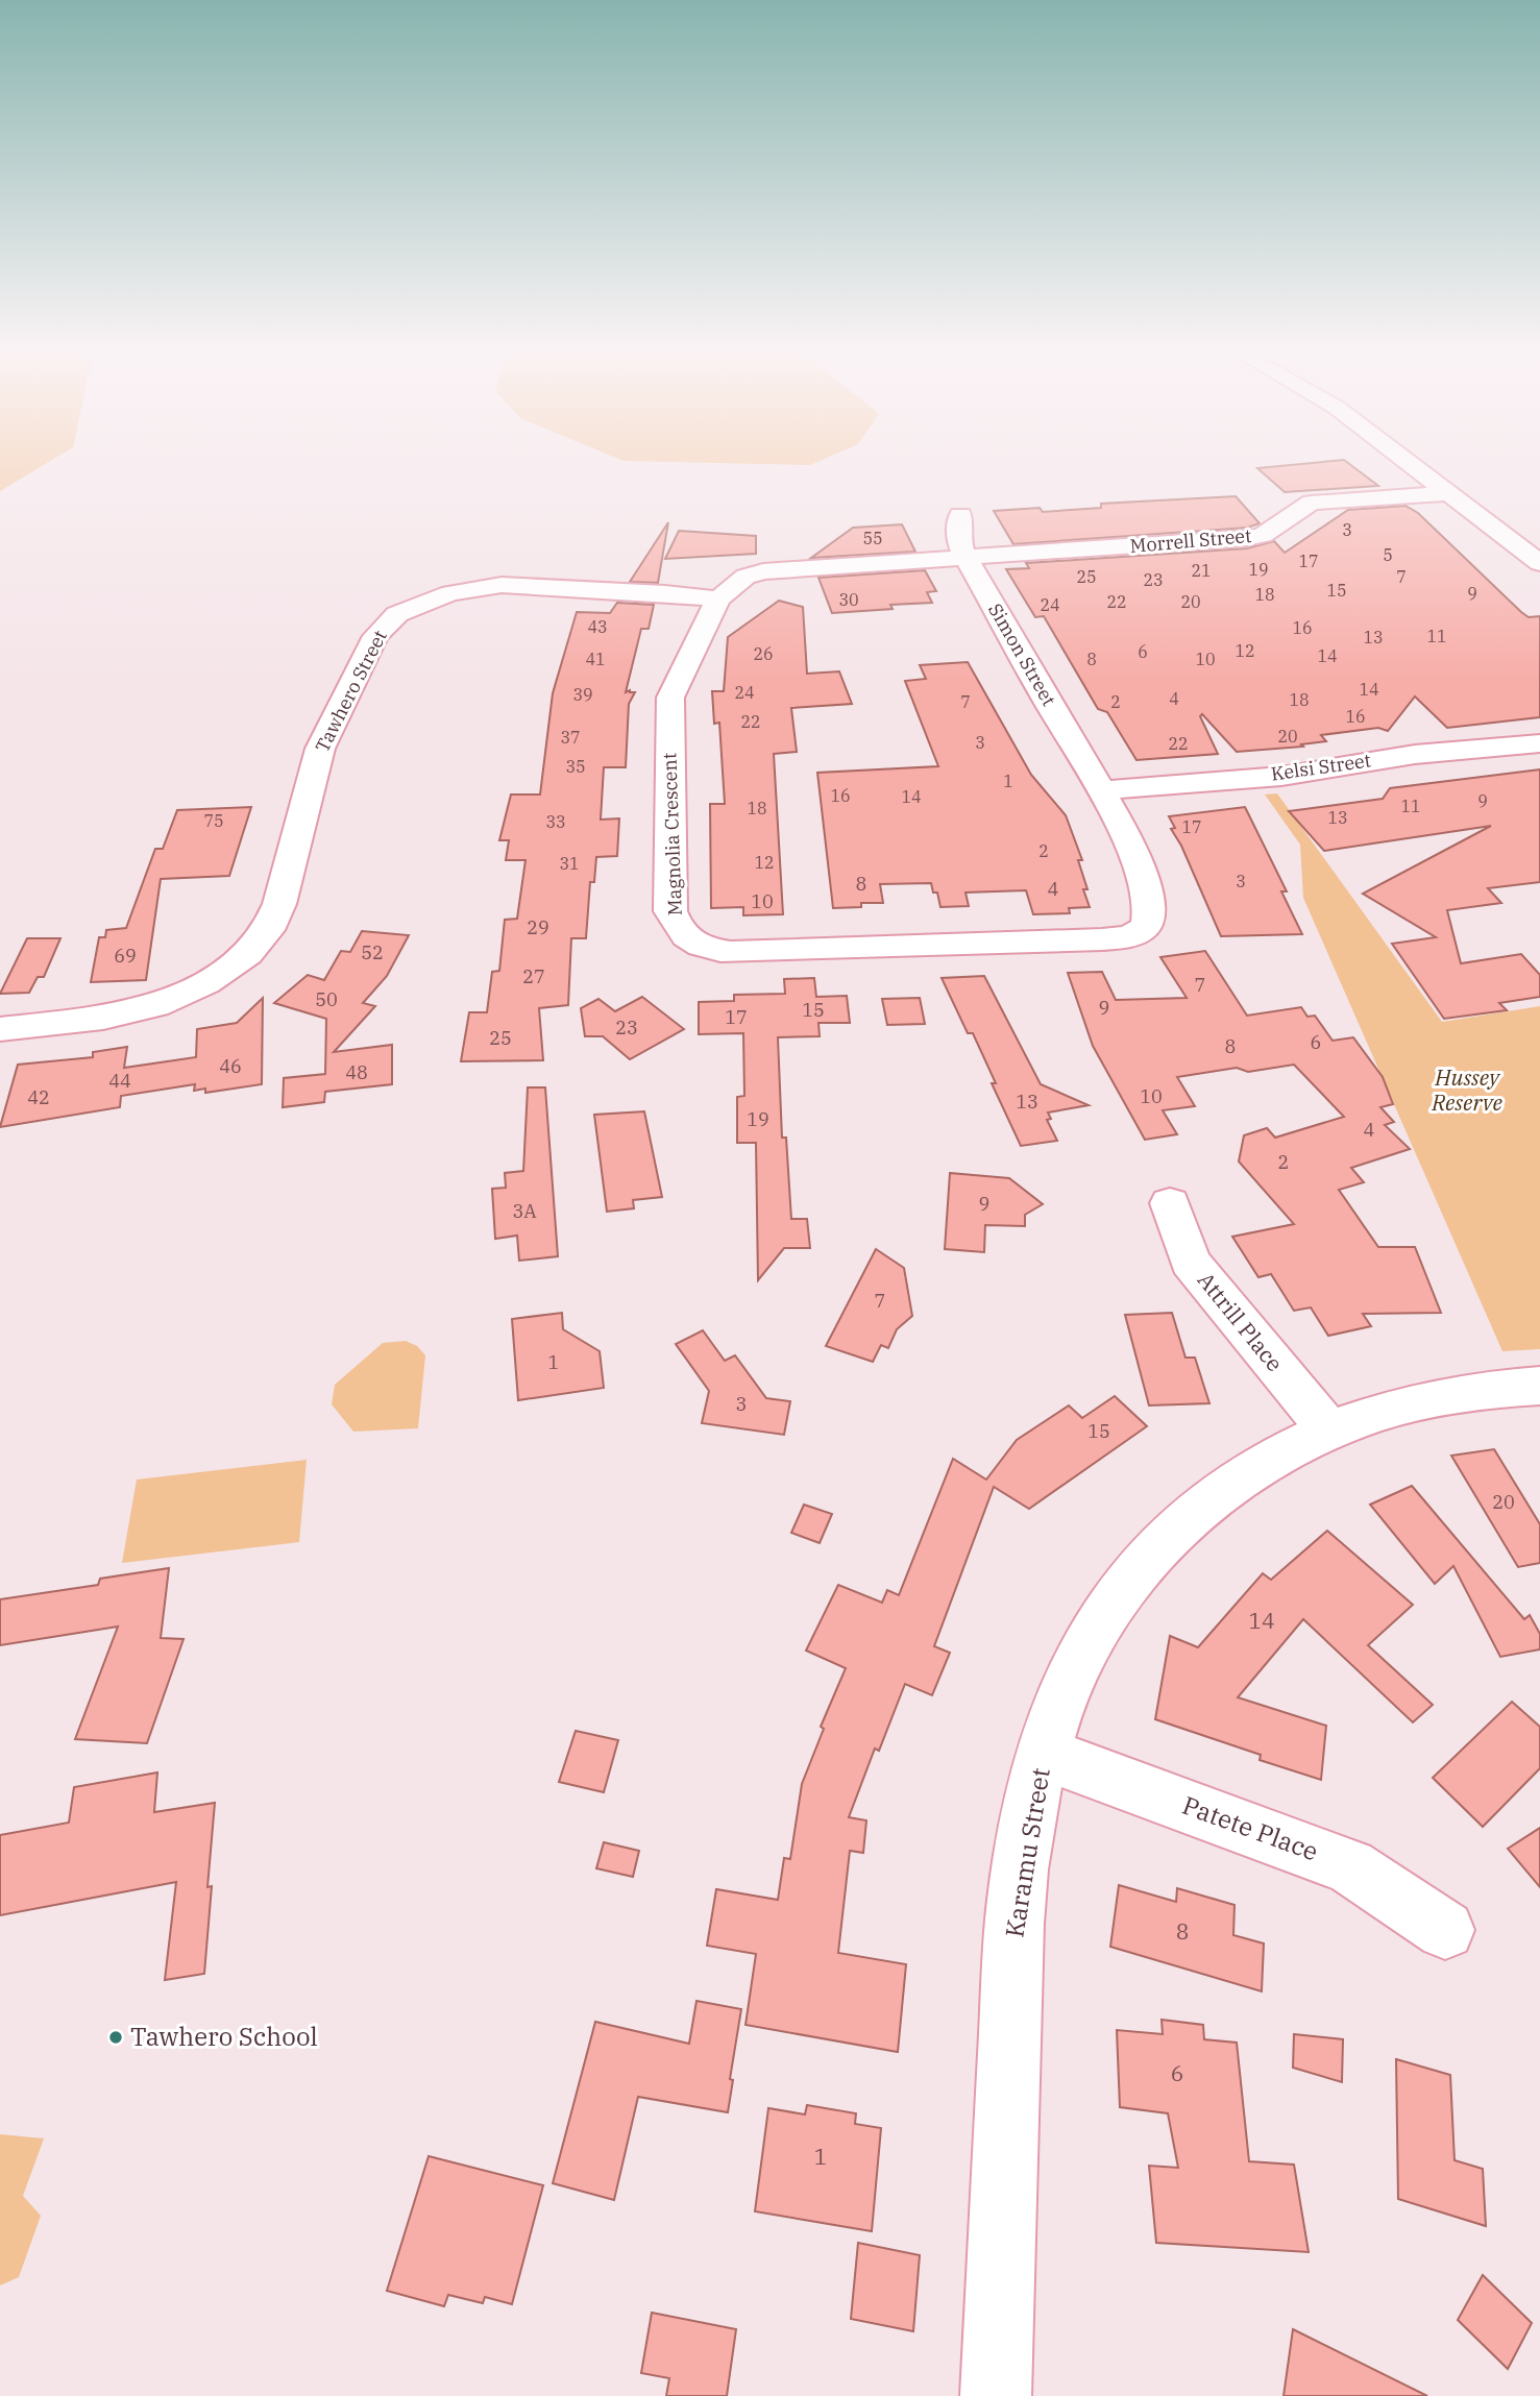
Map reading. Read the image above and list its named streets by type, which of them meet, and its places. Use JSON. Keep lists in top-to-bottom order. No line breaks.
{"streets":{"street":["Morrell Street","Simon Street","Tawhero Street","Kelsi Street","Magnolia Crescent","Attrill Place","Patete Place","Karamu Street"]},"crossings":[["Morrell Street","Simon Street"],["Morrell Street","Magnolia Crescent"],["Simon Street","Kelsi Street"],["Simon Street","Magnolia Crescent"],["Tawhero Street","Magnolia Crescent"],["Kelsi Street","Magnolia Crescent"],["Attrill Place","Karamu Street"],["Patete Place","Karamu Street"]],"parks":["Hussey Reserve"],"places":["Tawhero School"],"house_numbers":["3","55","5","17","19","21","25","7","23","15","9","18","30","22","20","24","43","16","11","13","12","6","26","14","41","8","10","14","24","39","4","18","7","2","16","22","20","37","3","22","35","1","16","14","9","11","18","13","75","33","17","2","12","31","3","8","4","10","29","52","69","27","7","50","9","15","17","23","25","6","8","46","48","44","10","42","13","19","4","2","9","3A","7","1","3","15","20","14","8","6","1"]}
